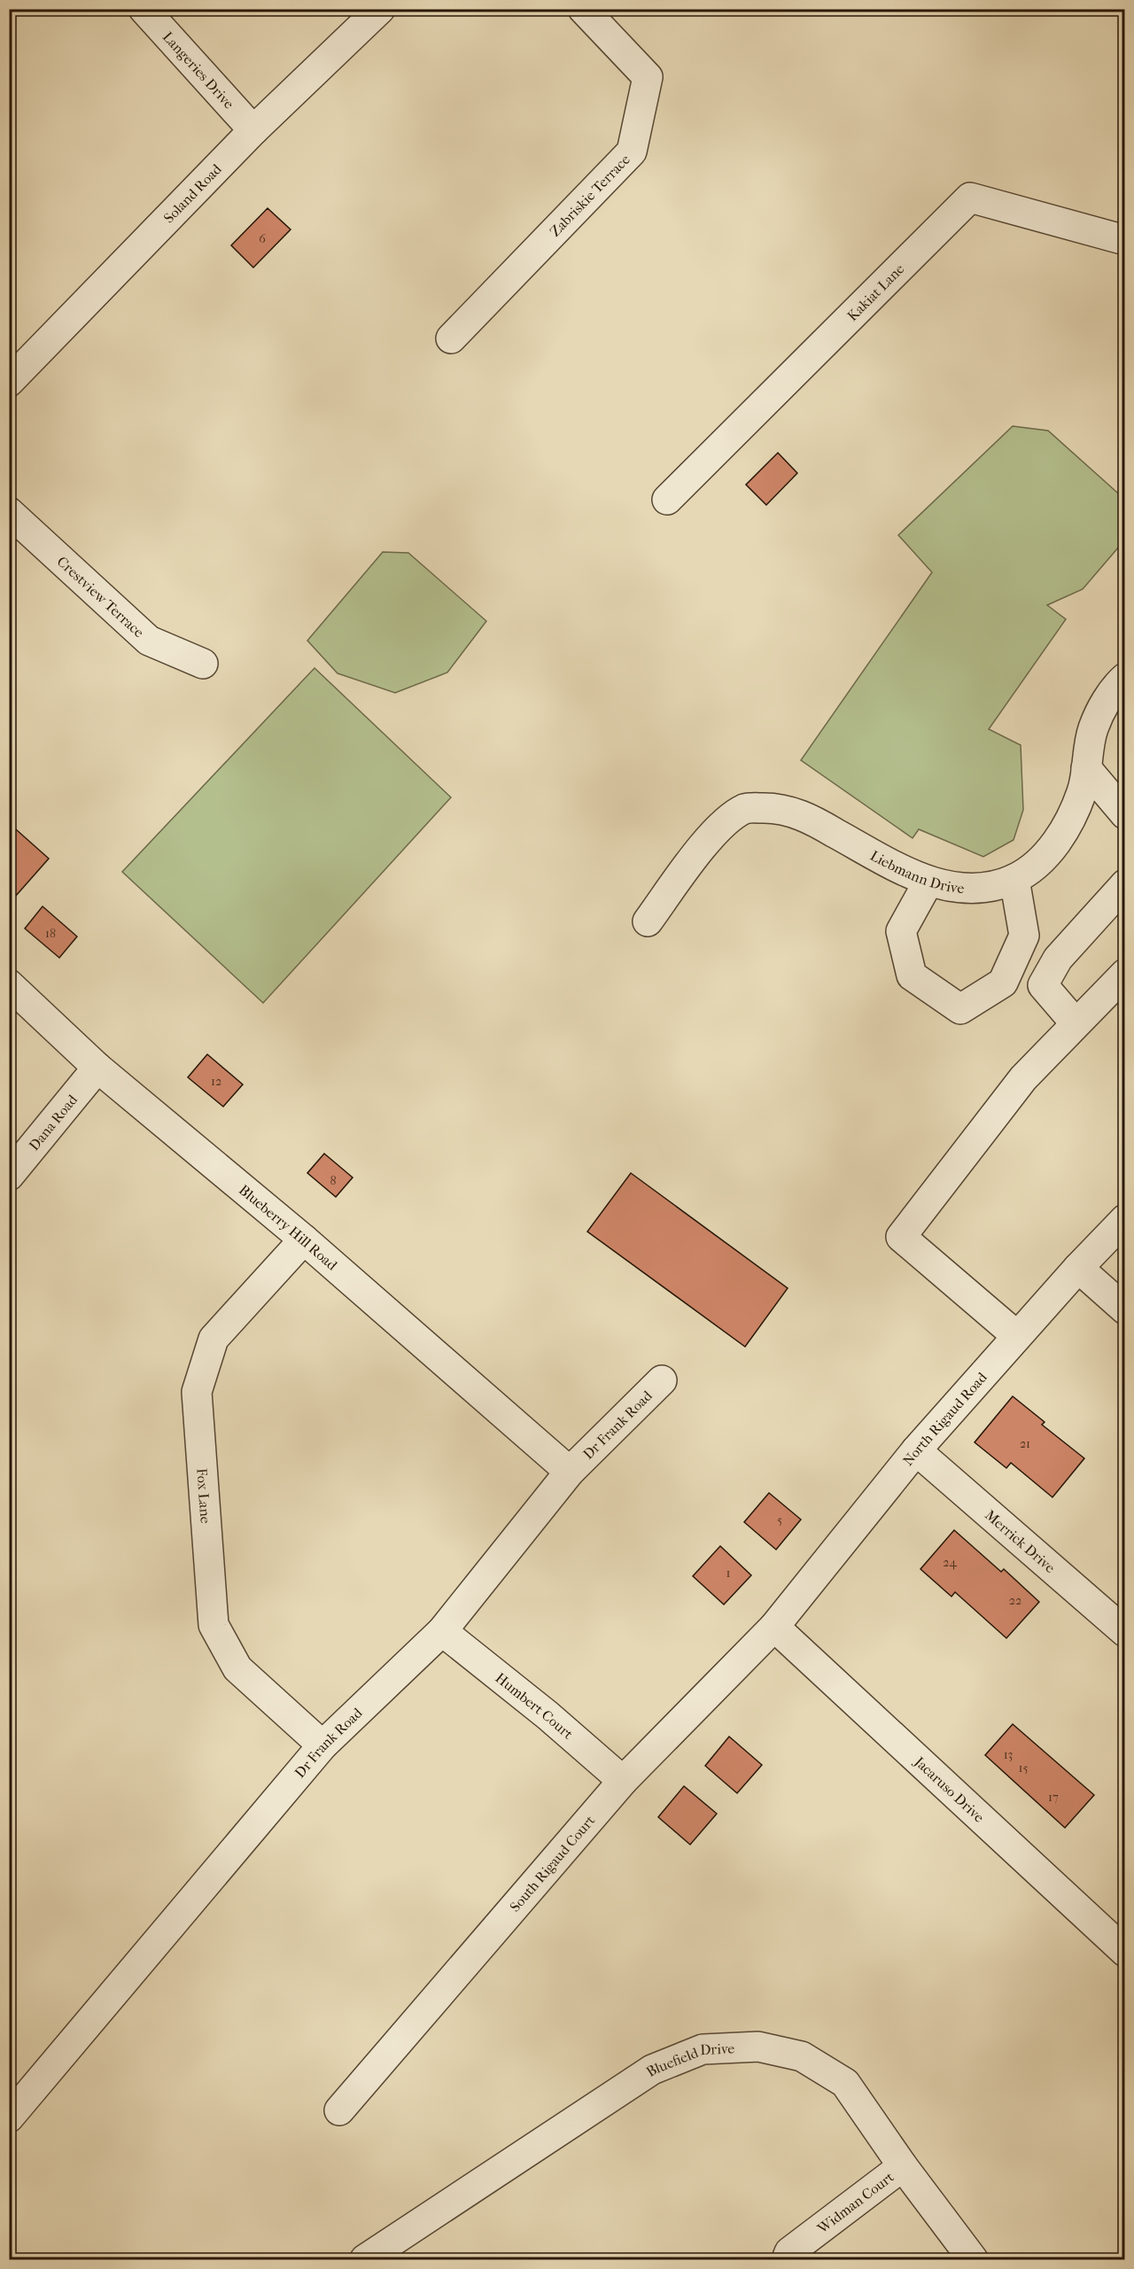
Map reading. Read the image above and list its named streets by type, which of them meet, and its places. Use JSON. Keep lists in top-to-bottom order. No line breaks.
{"streets":{"street":["Langeries Drive","Soland Road","Zabriskie Terrace","Kakiat Lane","Crestview Terrace","Liebmann Drive","Dana Road","Blueberry Hill Road","North Rigaud Road","Dr Frank Road","Fox Lane","Merrick Drive","Humbert Court","Jacaruso Drive","South Rigaud Court","Bluefield Drive","Widman Court"]},"crossings":[["Langeries Drive","Soland Road"],["Dana Road","Blueberry Hill Road"],["Blueberry Hill Road","Dr Frank Road"],["Blueberry Hill Road","Fox Lane"],["North Rigaud Road","Merrick Drive"],["North Rigaud Road","Jacaruso Drive"],["North Rigaud Road","South Rigaud Court"],["Dr Frank Road","Fox Lane"],["Dr Frank Road","Humbert Court"],["Humbert Court","South Rigaud Court"],["Jacaruso Drive","South Rigaud Court"],["Bluefield Drive","Widman Court"]],"house_numbers":["6","18","12","8","21","5","24","1","22","13","15","17"]}
